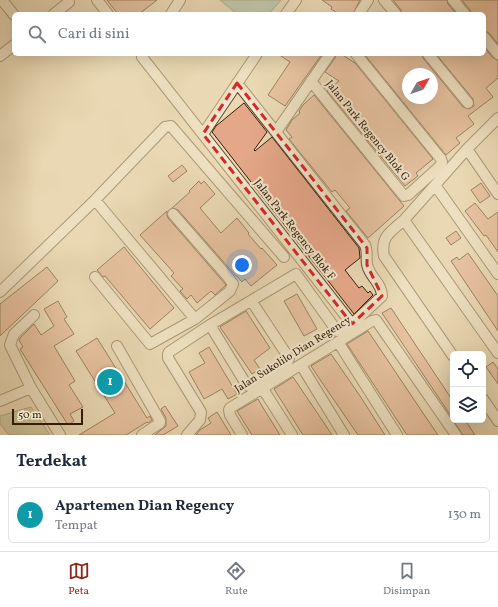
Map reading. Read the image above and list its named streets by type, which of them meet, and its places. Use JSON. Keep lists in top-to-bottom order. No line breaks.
{"streets":{"street":["Jalan Park Regency Blok G","Jalan Park Regency Blok F","Jalan Sukolilo Dian Regency"]},"scale_bar":"50 m","north":"top right","page":{"search":"Cari di sini","pins":"1","scale":"50 m","heading":"Terdekat","list":[{"mark":"1","name":"Apartemen Dian Regency","note":"Tempat","value":"130 m"}],"nav":["Peta","Rute","Disimpan"]}}
